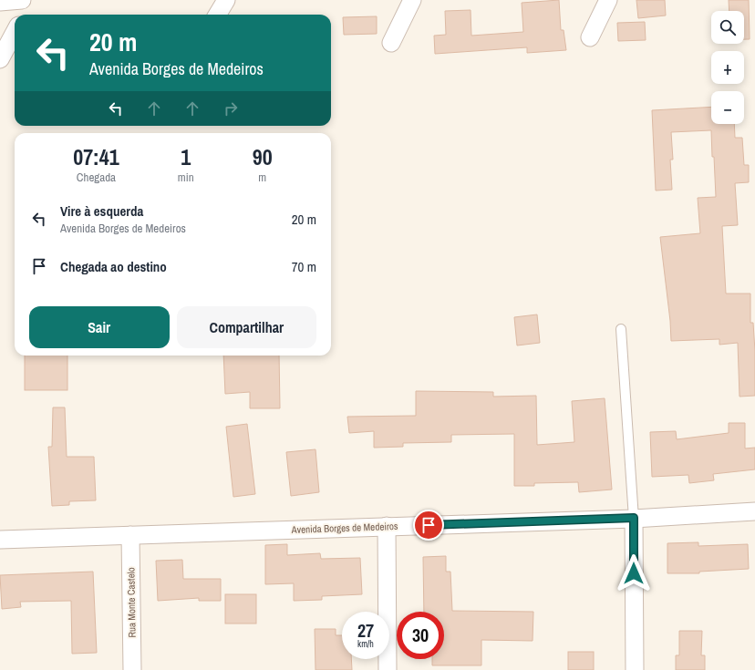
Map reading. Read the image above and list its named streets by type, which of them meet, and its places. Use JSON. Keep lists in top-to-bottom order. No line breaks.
{"streets":{"street":["Avenida Borges de Medeiros","Rua Monte Castelo"]},"crossings":[["Avenida Borges de Medeiros","Rua Monte Castelo"]],"page":{"map_buttons":["+","−"],"turn":["20 m","Avenida Borges de Medeiros"],"eta":["07:41","Chegada","1","min","90","m"],"list":[{"name":"Vire à esquerda","note":"Avenida Borges de Medeiros","value":"20 m"},{"name":"Chegada ao destino","value":"70 m"}],"buttons":["Sair","Compartilhar"],"speed":"27 km/h","limit":"30"}}
